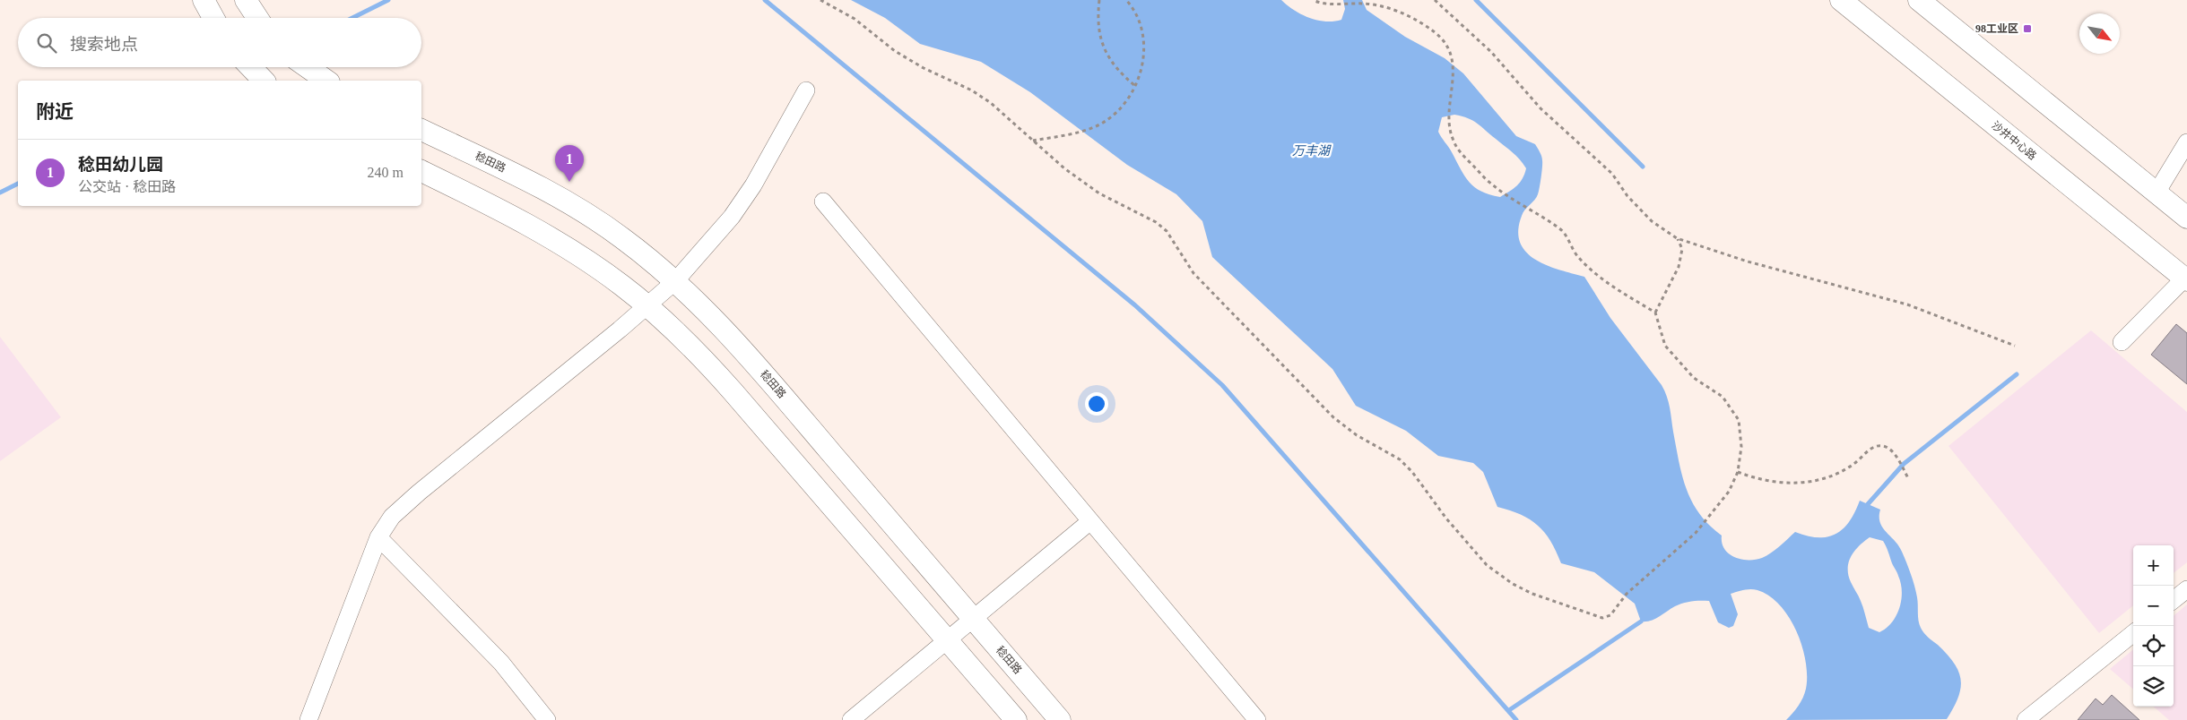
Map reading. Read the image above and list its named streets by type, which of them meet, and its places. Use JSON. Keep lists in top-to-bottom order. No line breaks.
{"streets":{"street":["沙井中心路","稔田路"]},"water":["万丰湖"],"places":{"transit":["98工业区"]},"north":"bottom right","page":{"search":"搜索地点","heading":"附近","list":[{"mark":"1","name":"稔田幼儿园","note":"公交站 · 稔田路","value":"240 m"}],"pins":"1","map_buttons":["+","−"]}}
